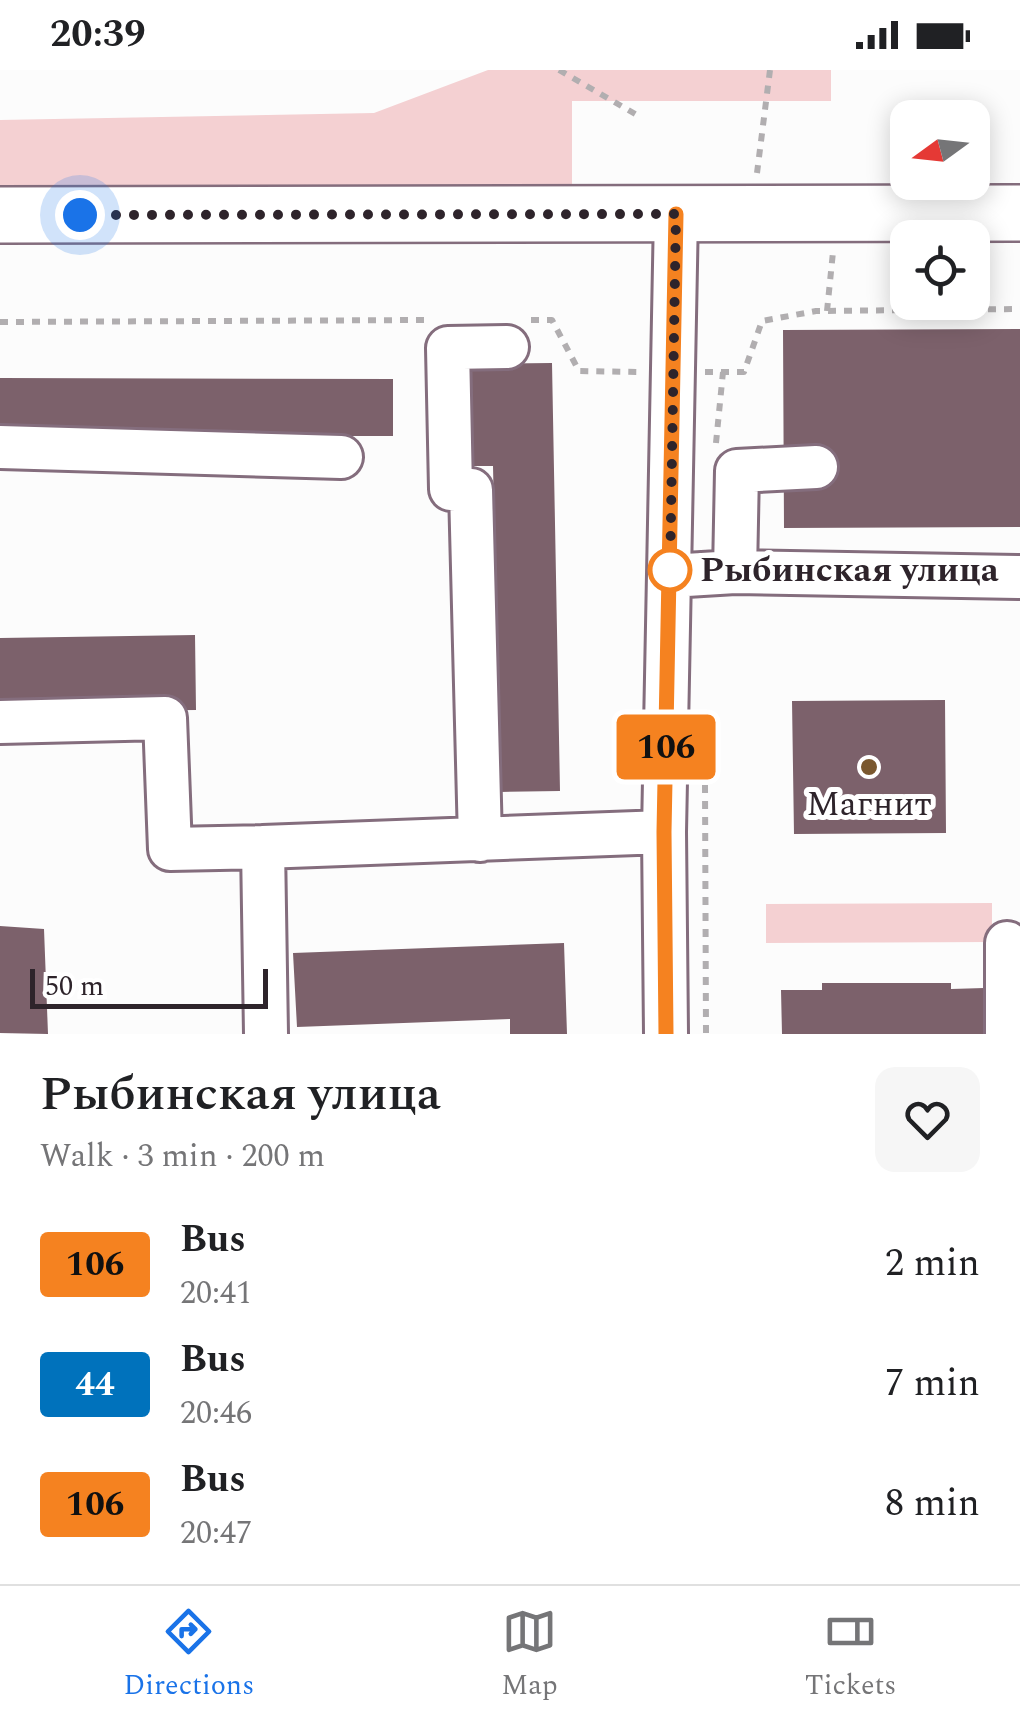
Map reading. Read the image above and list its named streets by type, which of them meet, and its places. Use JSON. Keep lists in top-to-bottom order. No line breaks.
{"places":["Рыбинская улица","Магнит"],"lines":["bus line 106"],"scale_bar":"50 m","north":"left","page":{"status":"20:39","on_map":"106","scale":"50 m","heading":["Рыбинская улица","Walk · 3 min · 200 m"],"list":[{"mark":"106","name":"Bus","note":"20:41","value":"2 min"},{"mark":"44","name":"Bus","note":"20:46","value":"7 min"},{"mark":"106","name":"Bus","note":"20:47","value":"8 min"}],"tabs":["Directions","Map","Tickets"]}}
